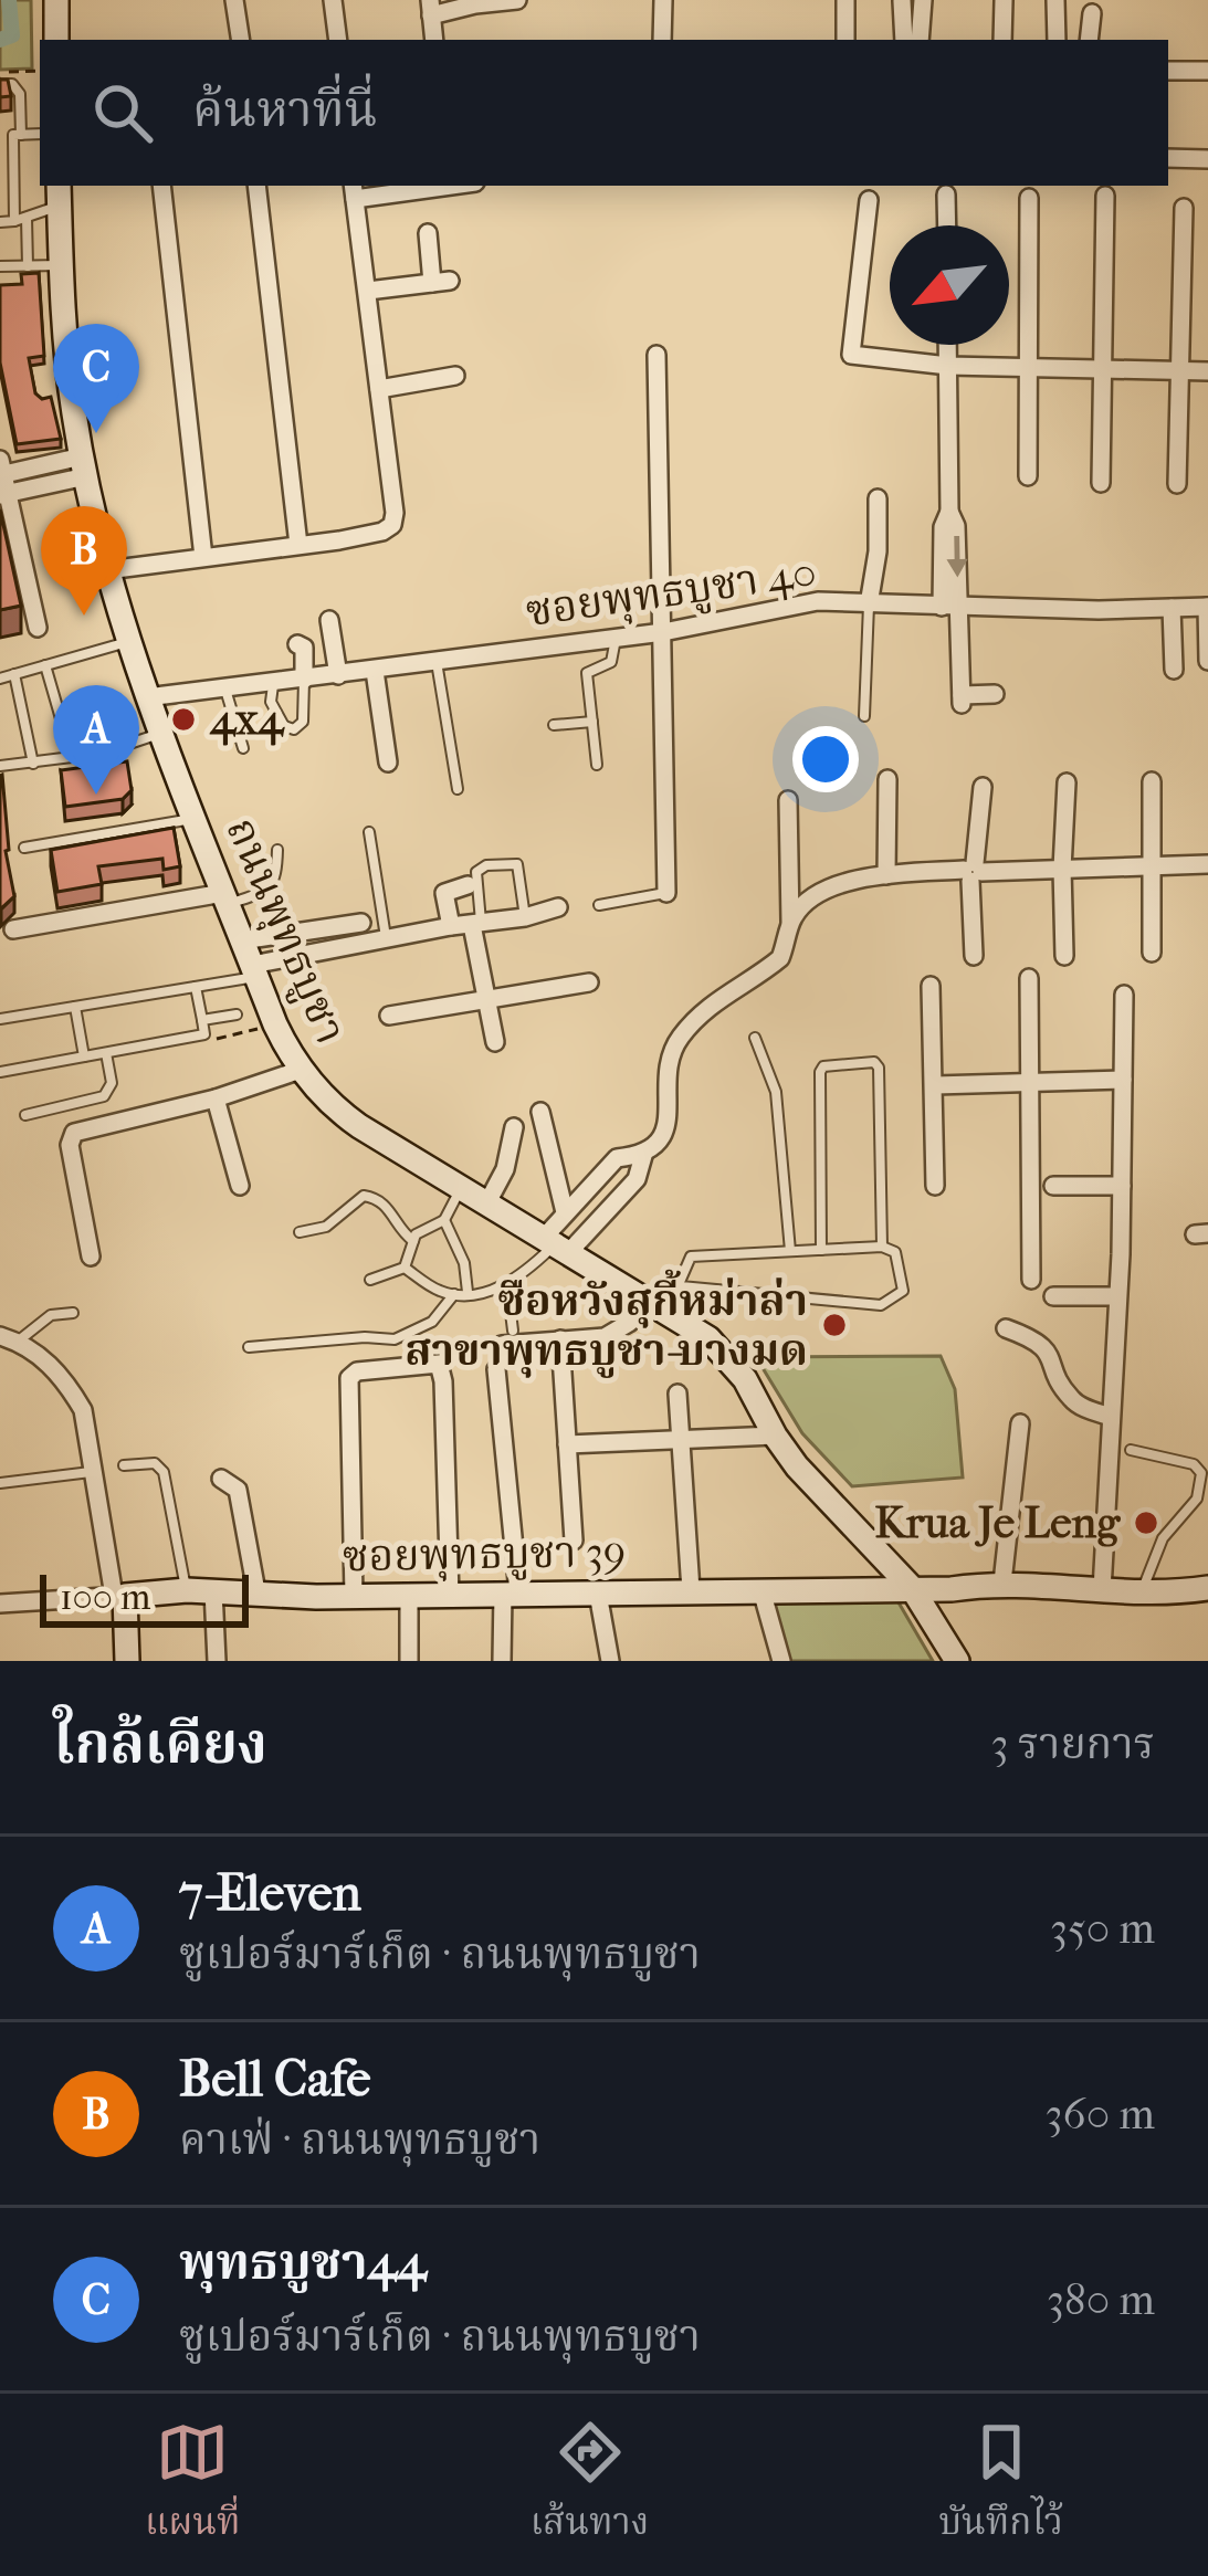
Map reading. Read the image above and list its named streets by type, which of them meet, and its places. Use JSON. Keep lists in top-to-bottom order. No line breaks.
{"streets":{"main road":["ถนนพุทธบูชา","ซอยพุทธบูชา 39"],"street":["ซอยพุทธบูชา 40"]},"crossings":[["ซอยพุทธบูชา 40","ถนนพุทธบูชา"],["ถนนพุทธบูชา","ซอยพุทธบูชา 39"]],"places":["4x4","ซือหวังสุกี้หม่าล่า สาขาพุทธบูชา-บางมด","Krua Je Leng"],"scale_bar":"100 m","north":"bottom left","page":{"search":"ค้นหาที่นี่","pins":["C","B","A"],"scale":"100 m","heading":["ใกล้เคียง","3 รายการ"],"list":[{"mark":"A","name":"7-Eleven","note":"ซูเปอร์มาร์เก็ต · ถนนพุทธบูชา","value":"350 m"},{"mark":"B","name":"Bell Cafe","note":"คาเฟ่ · ถนนพุทธบูชา","value":"360 m"},{"mark":"C","name":"พุทธบูชา44","note":"ซูเปอร์มาร์เก็ต · ถนนพุทธบูชา","value":"380 m"}],"nav":["แผนที่","เส้นทาง","บันทึกไว้"]}}
